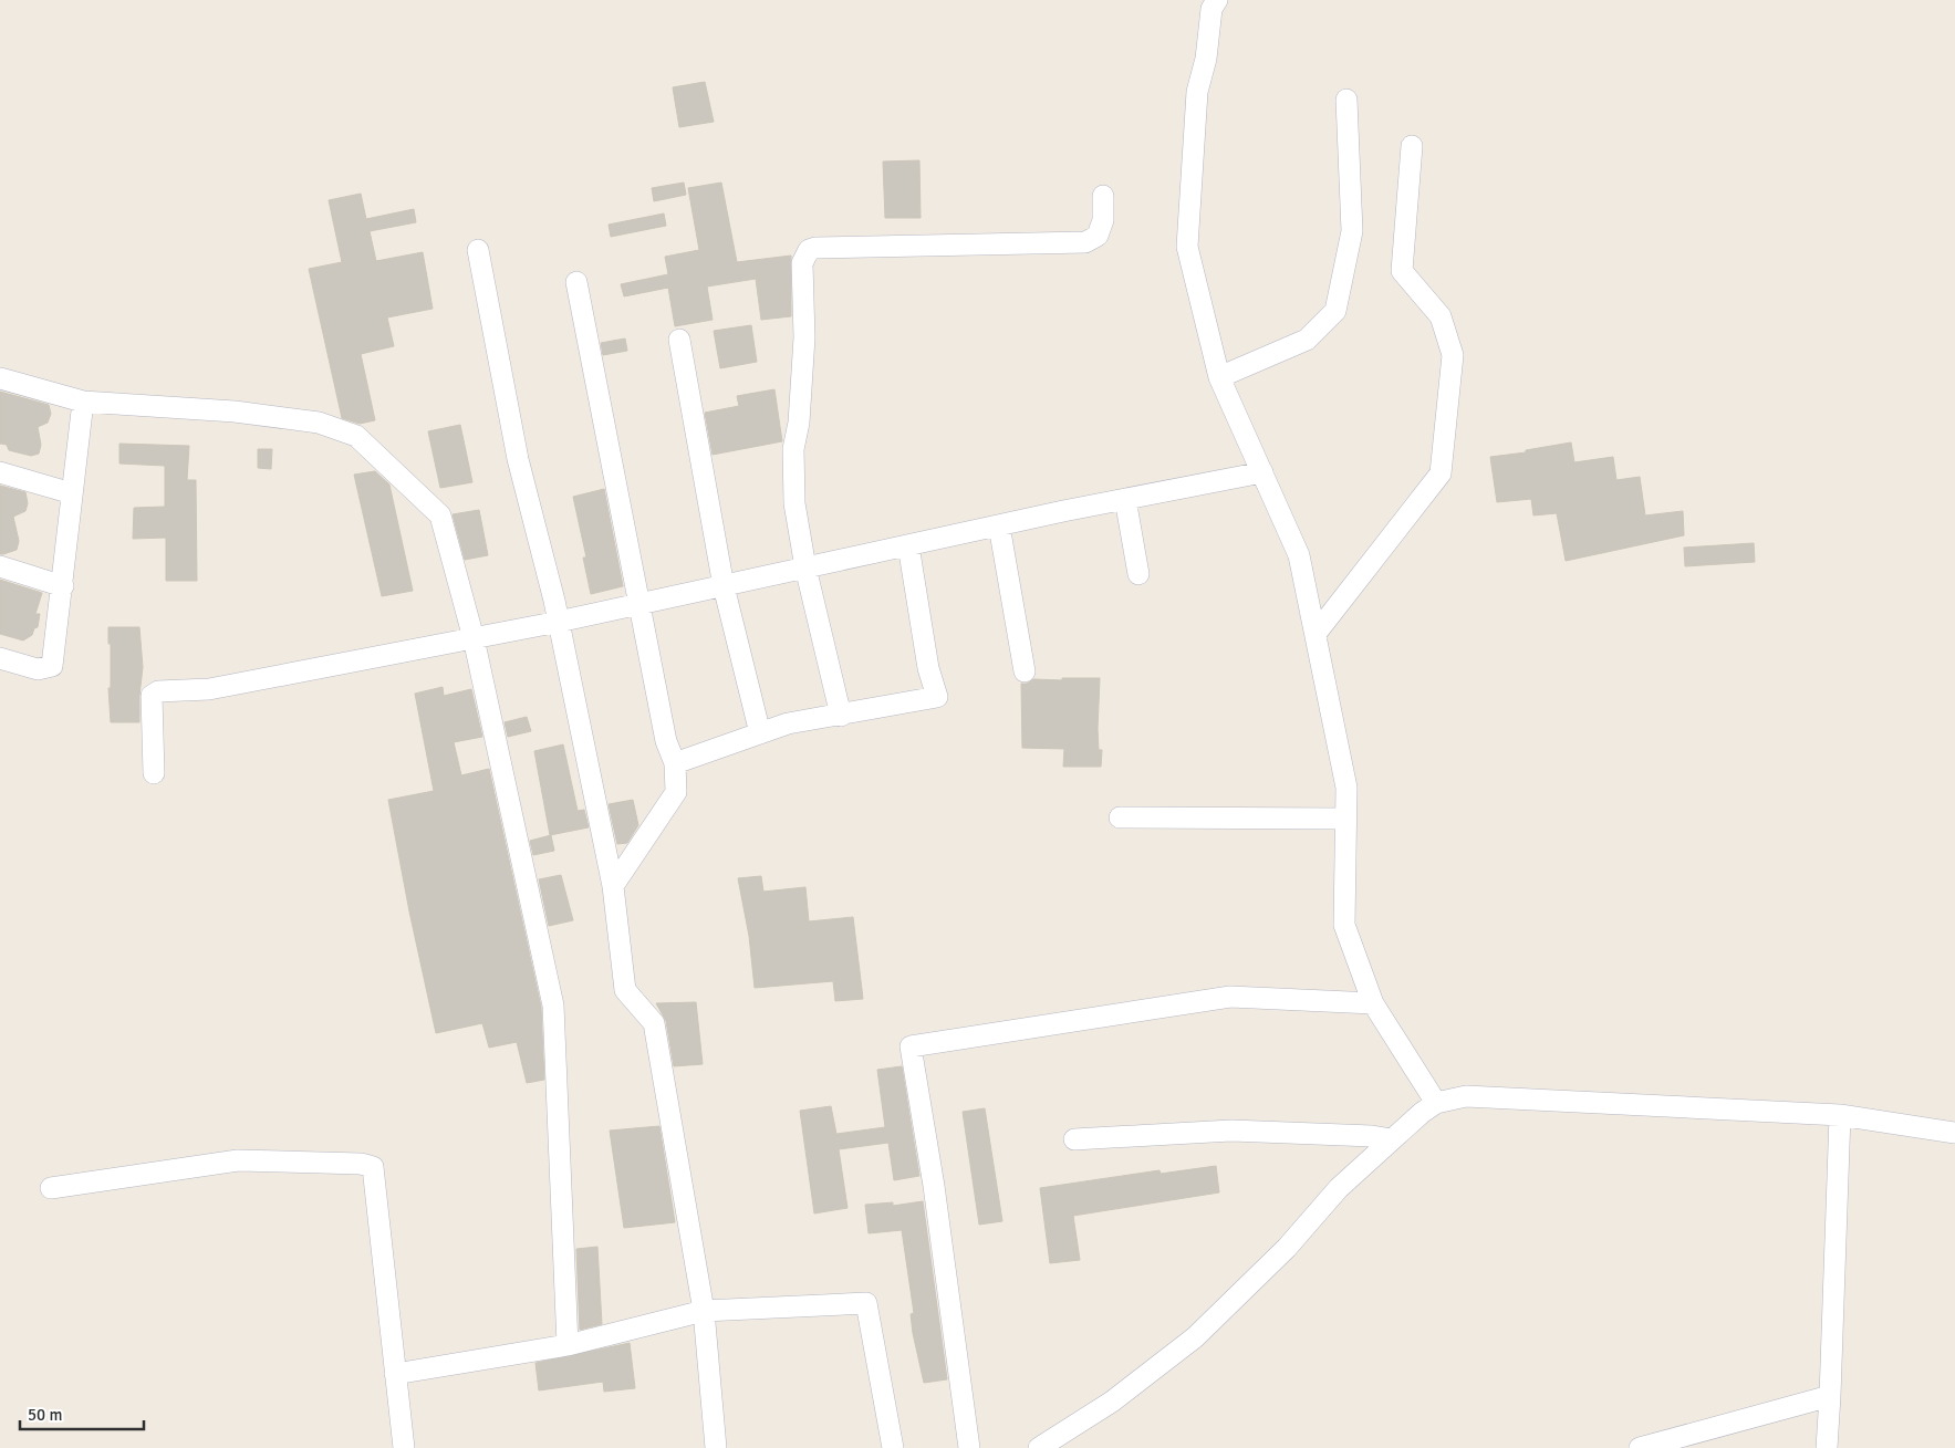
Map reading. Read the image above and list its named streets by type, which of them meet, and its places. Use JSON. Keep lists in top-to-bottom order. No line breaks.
{"scale_bar":"50 m"}
